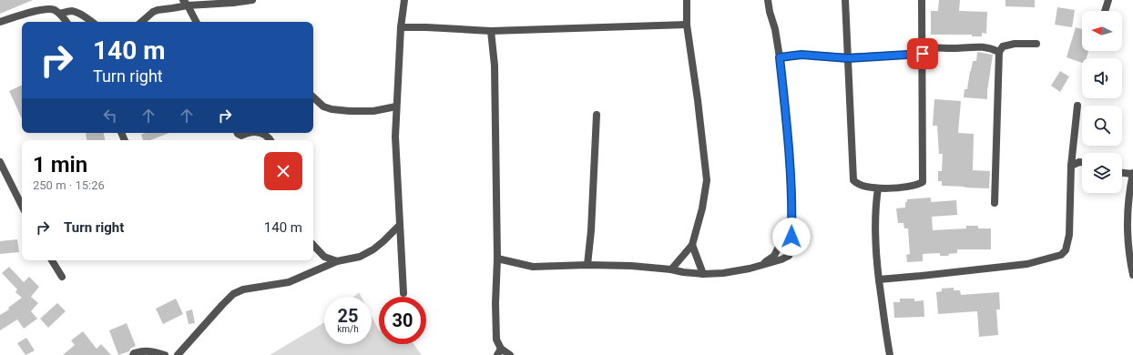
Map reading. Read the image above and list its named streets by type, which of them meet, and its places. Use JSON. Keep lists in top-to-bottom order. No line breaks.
{"north":"left","page":{"turn":["140 m","Turn right"],"heading":["1 min","250 m · 15:26"],"list":[{"name":"Turn right","value":"140 m"}],"speed":"25 km/h","limit":"30"}}
